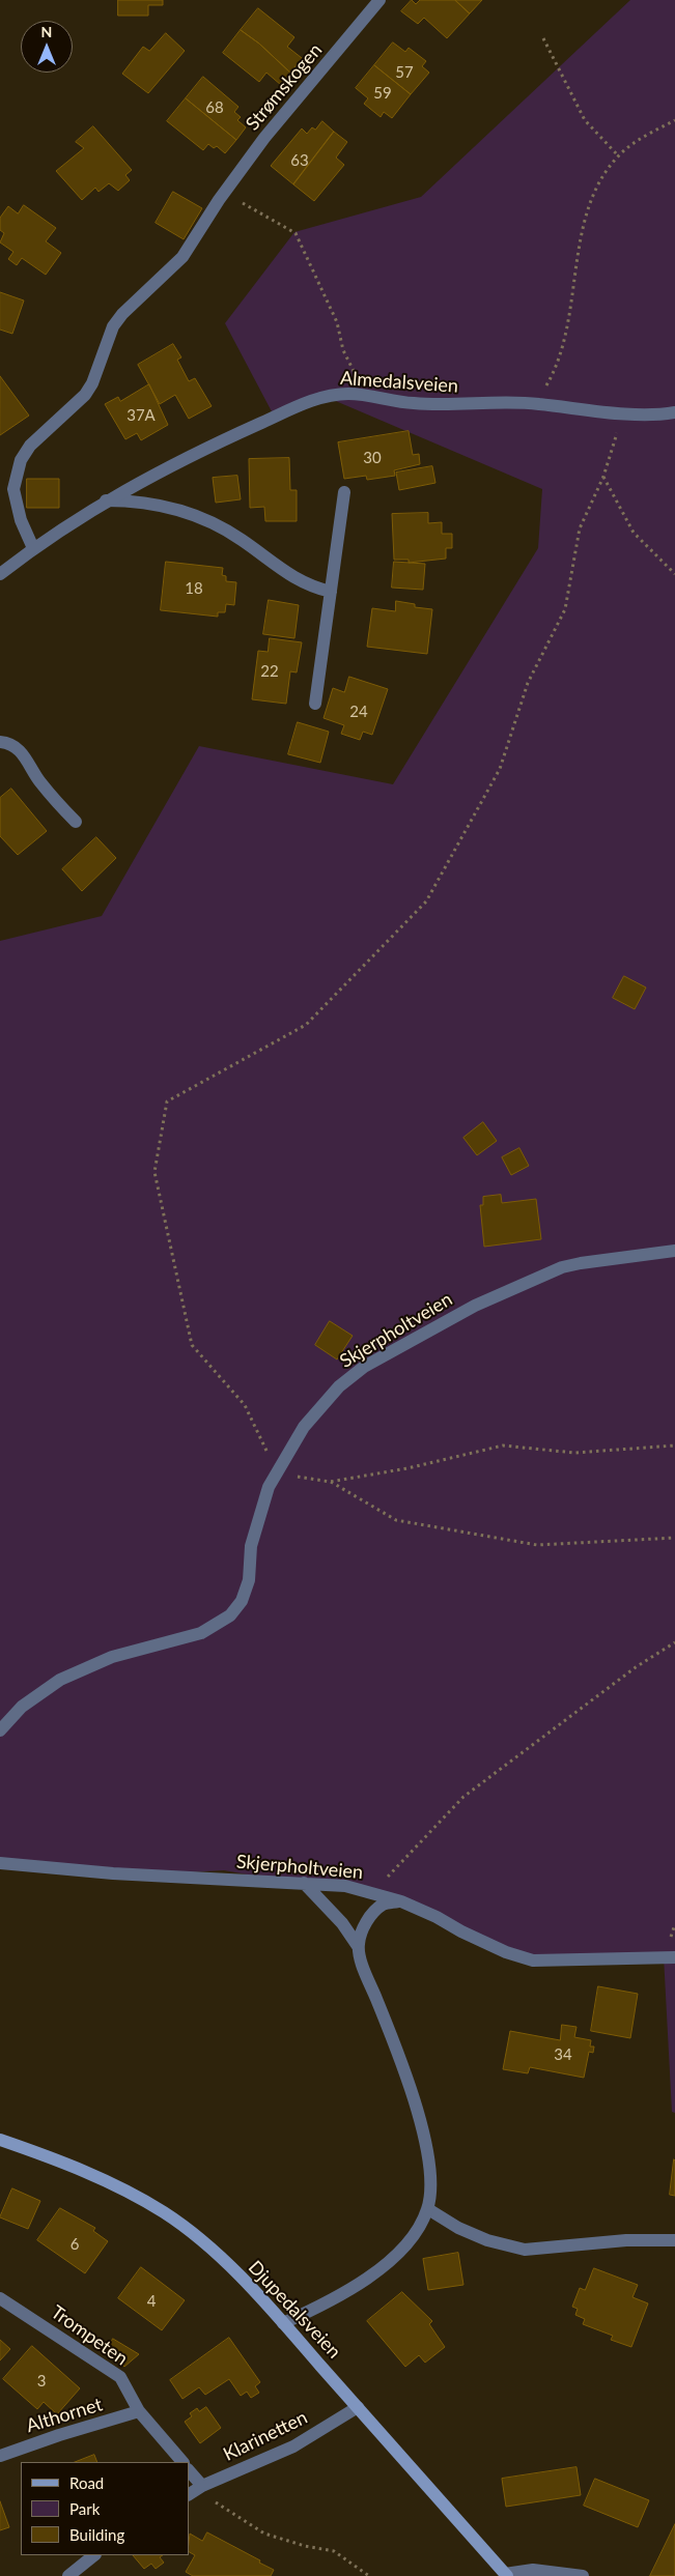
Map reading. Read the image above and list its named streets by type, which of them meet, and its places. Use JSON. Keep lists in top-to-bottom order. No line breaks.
{"streets":{"street":["Strømskogen","Almedalsveien","Skjerpholtveien","Djupedalsveien","Trompeten","Althornet","Klarinetten"]},"crossings":[["Djupedalsveien","Klarinetten"],["Trompeten","Althornet"]],"house_numbers":["57","59","68","63","37A","30","18","22","24","34","6","4","3"],"legend":["Road","Park","Building"],"north":"top"}
